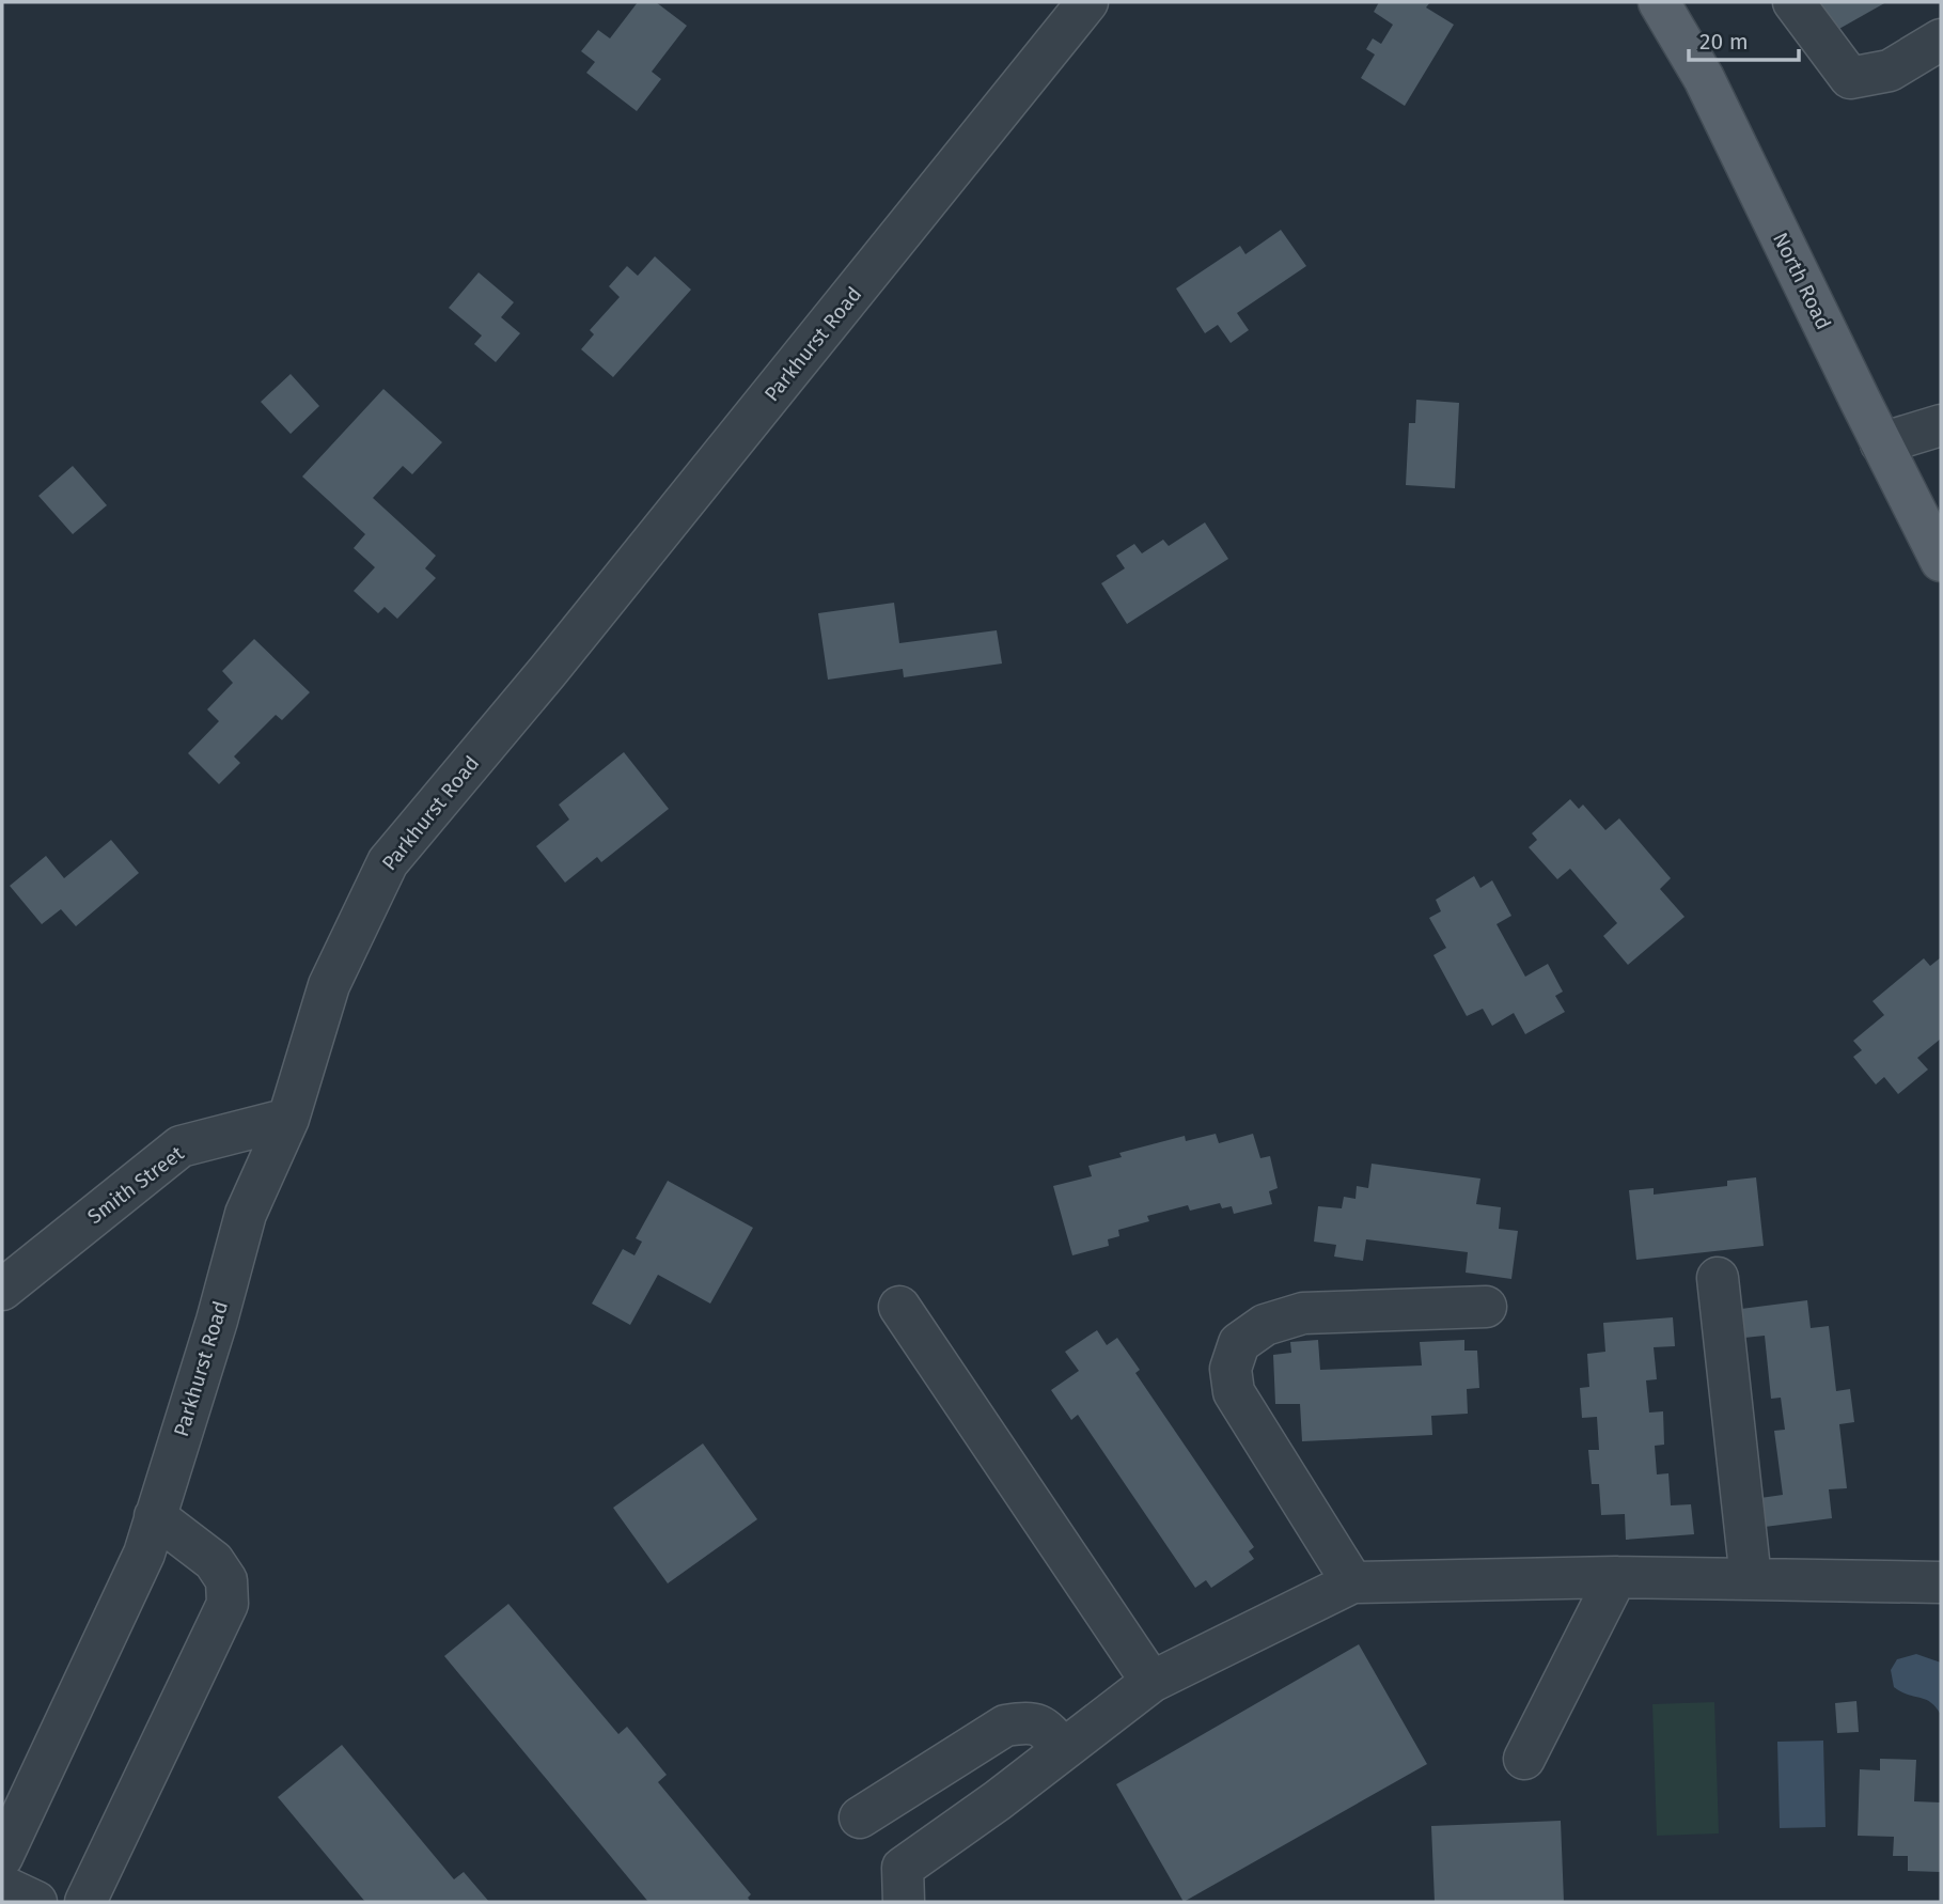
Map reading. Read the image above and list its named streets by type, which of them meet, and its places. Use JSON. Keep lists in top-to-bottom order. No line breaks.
{"streets":{"main road":["North Road"],"street":["Parkhurst Road","Smith Street"]},"crossings":[["Parkhurst Road","Smith Street"]],"scale_bar":"20 m"}
